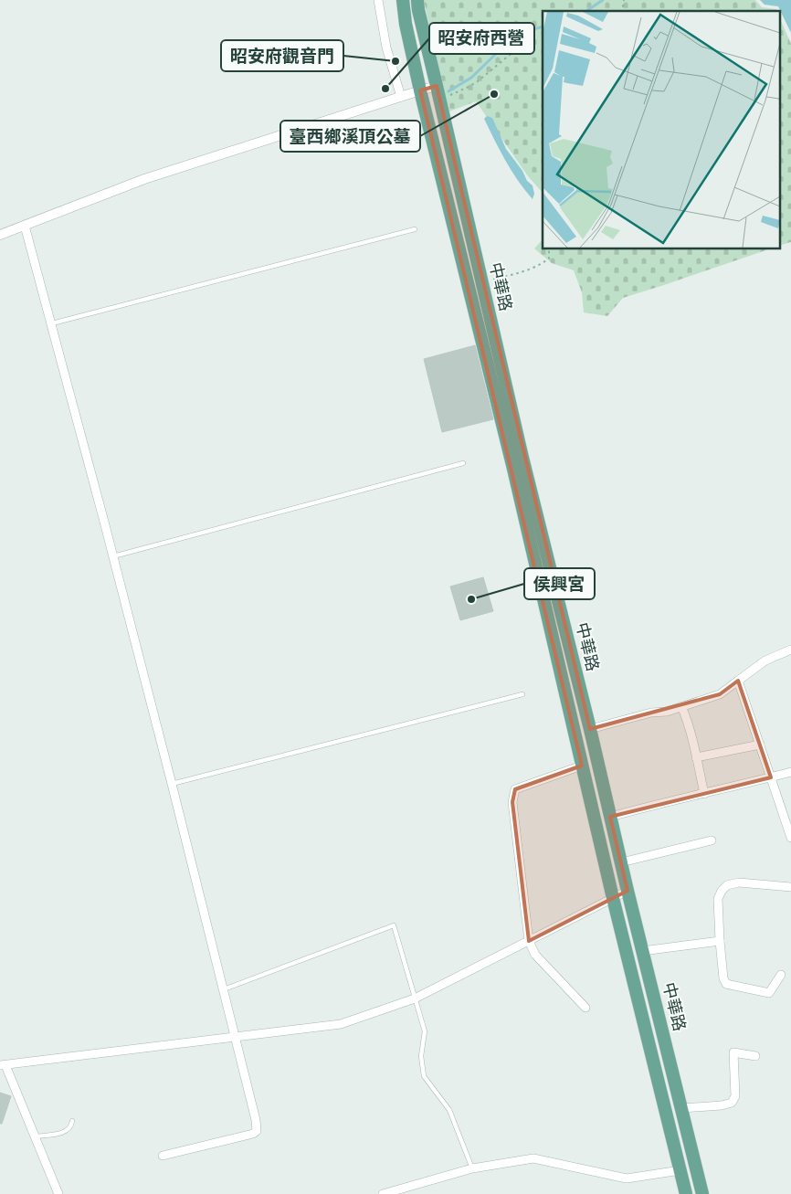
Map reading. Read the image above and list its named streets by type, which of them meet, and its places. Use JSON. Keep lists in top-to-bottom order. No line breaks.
{"streets":{"main road":["中華路"]},"places":["昭安府觀音門","昭安府西營","臺西鄉溪頂公墓","侯興宮"]}
